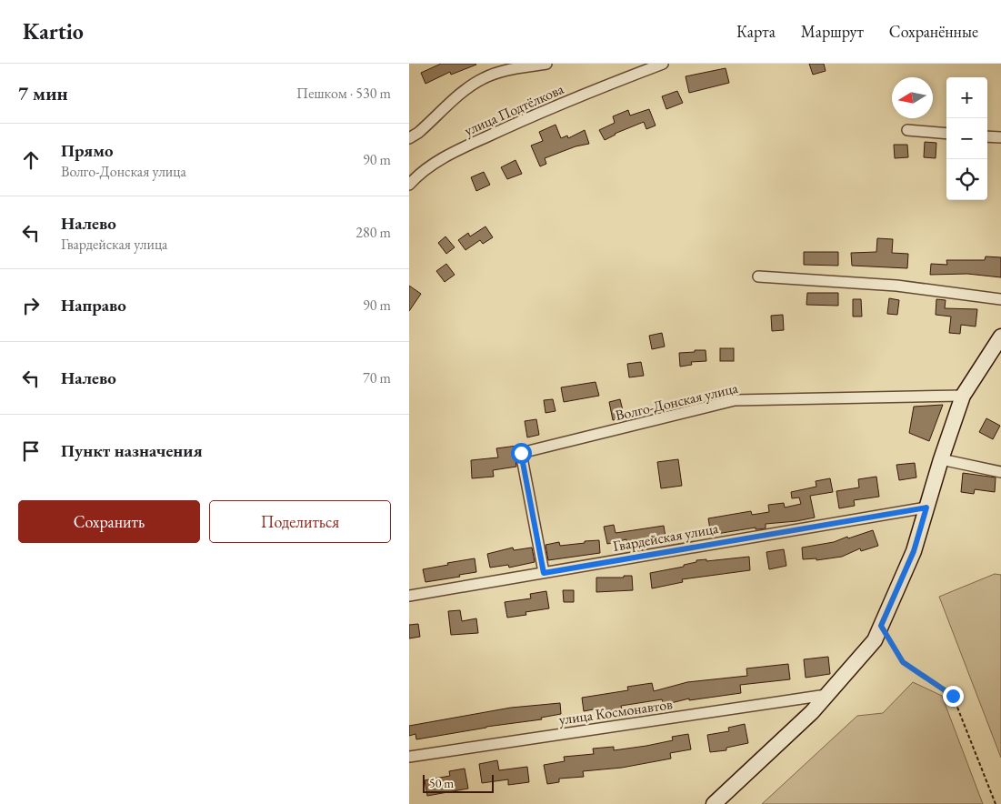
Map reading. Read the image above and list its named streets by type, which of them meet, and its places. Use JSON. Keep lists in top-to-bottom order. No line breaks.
{"streets":{"street":["улица Подтёлкова","Волго-Донская улица","Гвардейская улица","улица Космонавтов"]},"crossings":[["Волго-Донская улица","Гвардейская улица"]],"scale_bar":"50 m","north":"left","page":{"header":"Kartio","nav":["Карта","Маршрут","Сохранённые"],"heading":["7 мин","Пешком · 530 m"],"map_buttons":["+","−"],"list":[["Прямо","Волго-Донская улица","90 m"],["Налево","Гвардейская улица","280 m"],["Направо","90 m"],["Налево","70 m"],"Пункт назначения"],"buttons":["Сохранить","Поделиться"],"scale":"50 m"}}
